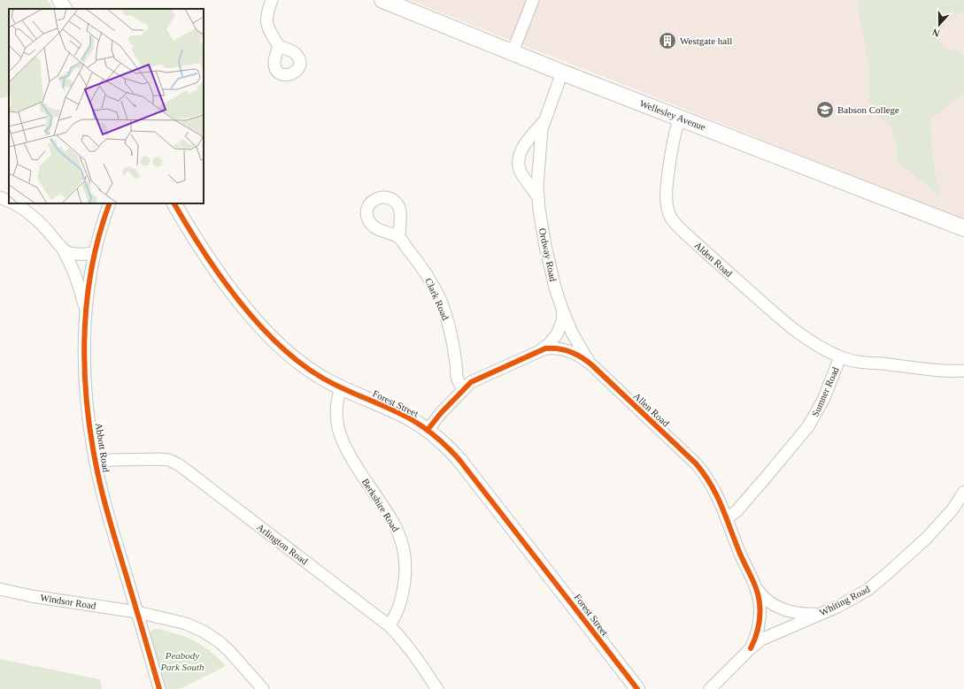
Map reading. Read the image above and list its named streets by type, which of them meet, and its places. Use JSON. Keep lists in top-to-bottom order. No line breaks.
{"streets":{"main road":["Wellesley Avenue"],"street":["Ordway Road","Alden Road","Clark Road","Sumner Road","Forest Street","Allen Road","Abbott Road","Berkshire Road","Arlington Road","Whiting Road","Windsor Road"]},"crossings":[["Wellesley Avenue","Ordway Road"],["Wellesley Avenue","Alden Road"],["Ordway Road","Allen Road"],["Alden Road","Sumner Road"],["Clark Road","Allen Road"],["Sumner Road","Allen Road"],["Forest Street","Allen Road"],["Forest Street","Berkshire Road"],["Allen Road","Whiting Road"],["Abbott Road","Arlington Road"],["Abbott Road","Windsor Road"],["Berkshire Road","Arlington Road"]],"parks":["Peabody Park South"],"places":{"building":["Westgate hall"],"school or university":["Babson College"]},"north":"bottom"}
